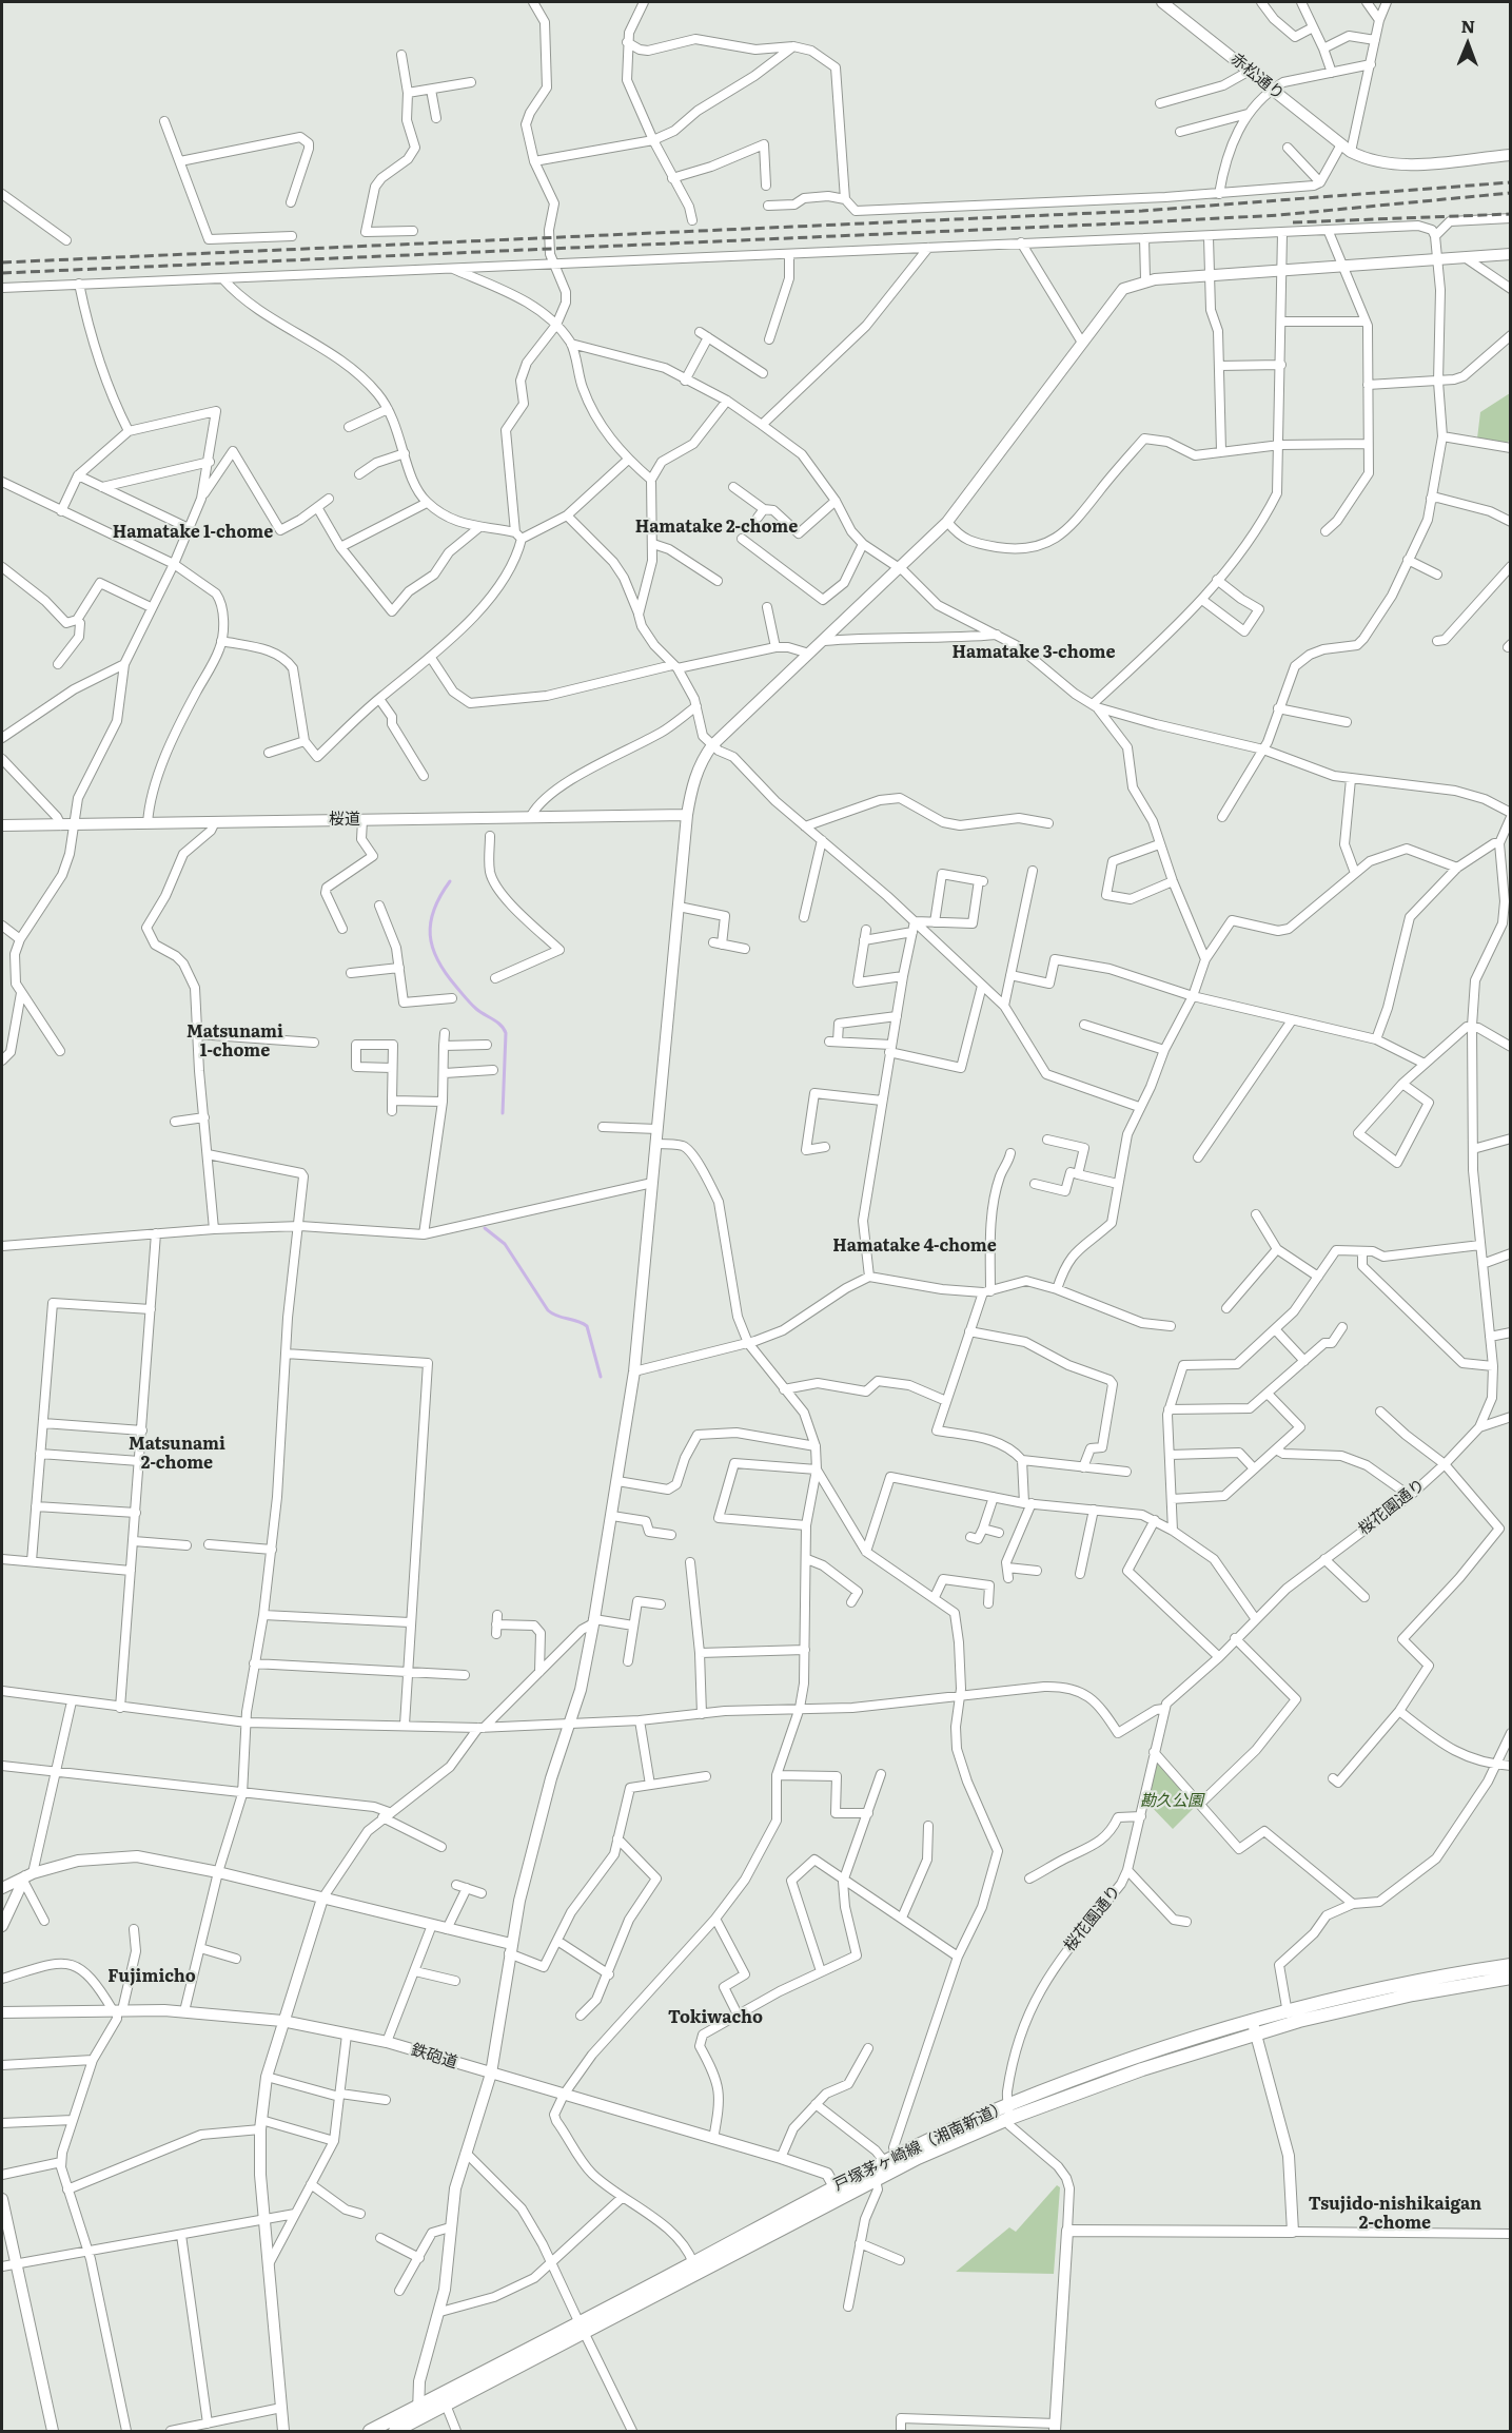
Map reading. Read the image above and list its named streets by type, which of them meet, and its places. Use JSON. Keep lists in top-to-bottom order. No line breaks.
{"streets":{"main road":["戸塚茅ヶ崎線（湘南新道）"],"street":["赤松通り","桜道","桜花園通り","鉄砲道"]},"crossings":[["桜花園通り","戸塚茅ヶ崎線（湘南新道）"],["鉄砲道","戸塚茅ヶ崎線（湘南新道）"]],"districts":["Hamatake 2-chome","Hamatake 1-chome","Hamatake 3-chome","Matsunami 1-chome","Hamatake 4-chome","Matsunami 2-chome","Fujimicho","Tokiwacho","Tsujido-nishikaigan 2-chome"],"parks":["勘久公園"],"north":"top"}
